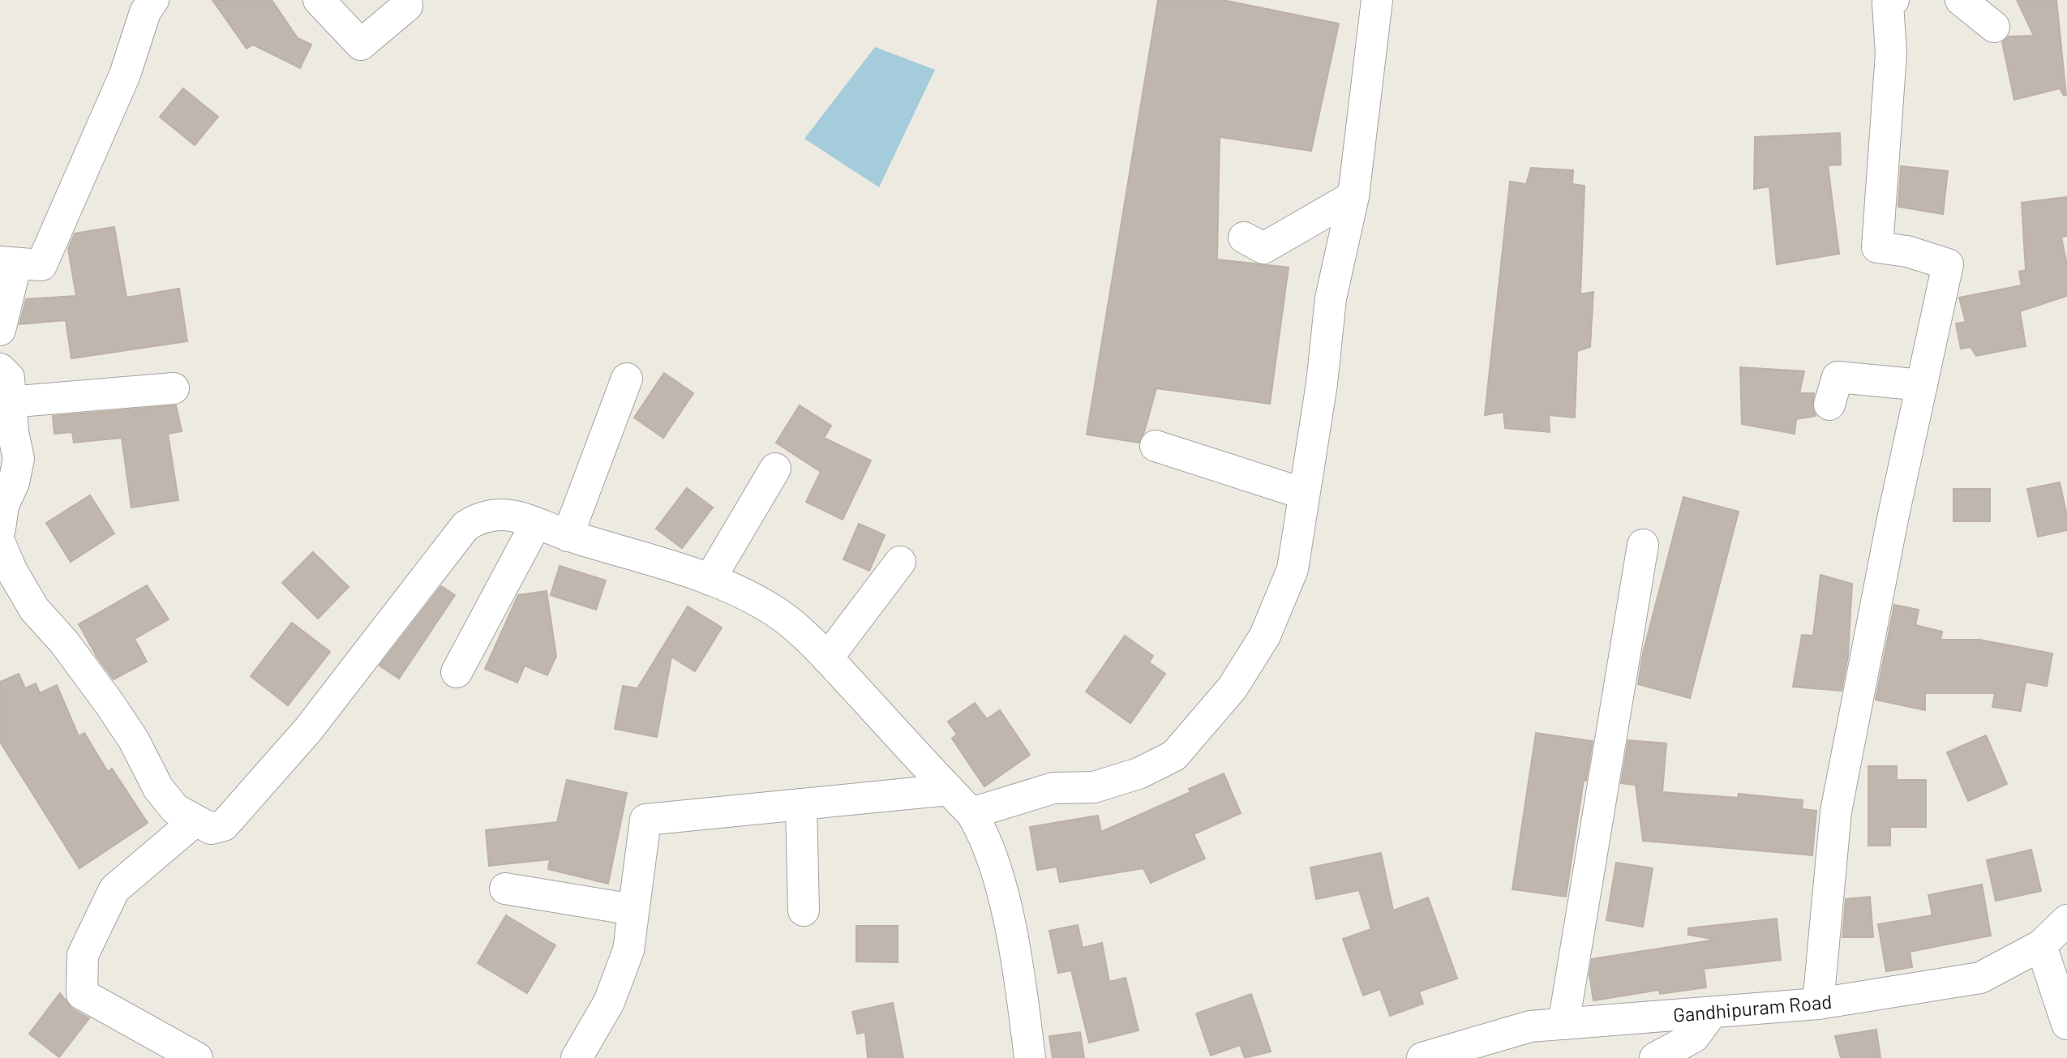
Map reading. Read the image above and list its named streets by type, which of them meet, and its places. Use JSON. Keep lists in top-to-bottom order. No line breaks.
{"streets":{"street":["Gandhipuram Road"]}}
